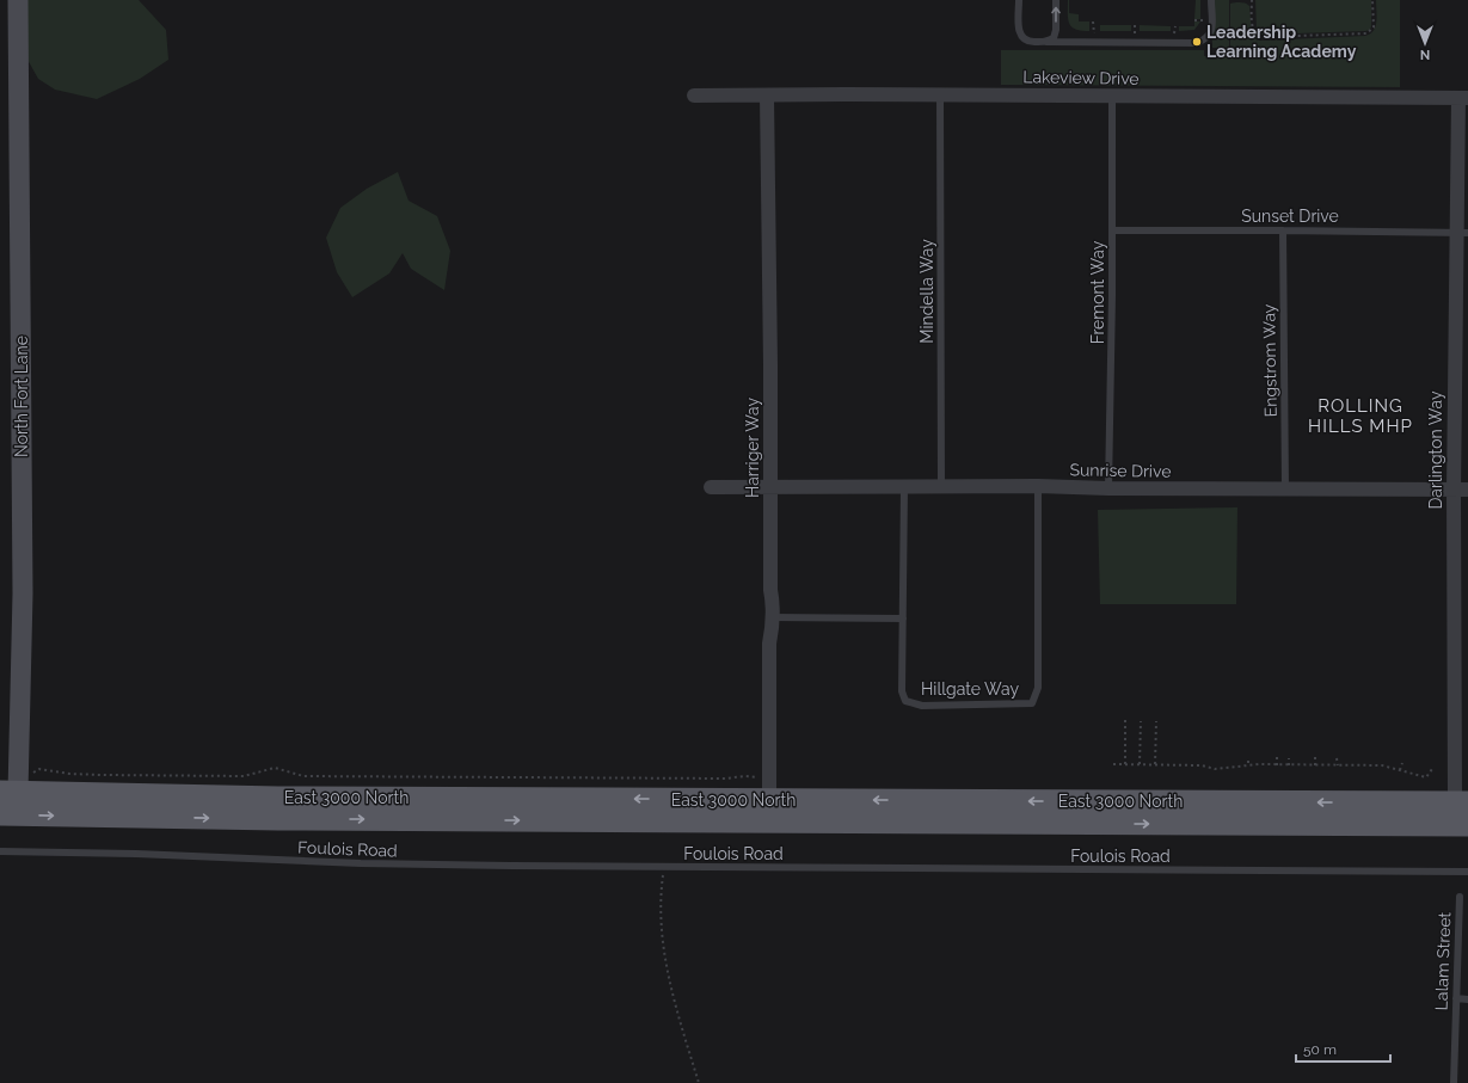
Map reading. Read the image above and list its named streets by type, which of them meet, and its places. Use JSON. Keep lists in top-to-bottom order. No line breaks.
{"streets":{"main road":["East 3000 North"],"street":["Lakeview Drive","North Fort Lane","Harriger Way","Darlington Way","Sunrise Drive"],"lane":["Sunset Drive","Mindella Way","Fremont Way","Engstrom Way","Hillgate Way","Foulois Road","Lalam Street"]},"crossings":[["Lakeview Drive","Mindella Way"],["Lakeview Drive","Fremont Way"],["Lakeview Drive","Harriger Way"],["Lakeview Drive","Darlington Way"],["Sunset Drive","Fremont Way"],["Sunset Drive","Engstrom Way"],["Sunset Drive","Darlington Way"],["Mindella Way","Sunrise Drive"],["Fremont Way","Sunrise Drive"],["Engstrom Way","Sunrise Drive"],["North Fort Lane","East 3000 North"],["Harriger Way","Sunrise Drive"],["Harriger Way","East 3000 North"],["Darlington Way","Sunrise Drive"],["Darlington Way","East 3000 North"],["Sunrise Drive","Hillgate Way"]],"districts":["ROLLING HILLS MHP"],"places":["Leadership Learning Academy"],"scale_bar":"50 m","north":"bottom"}
